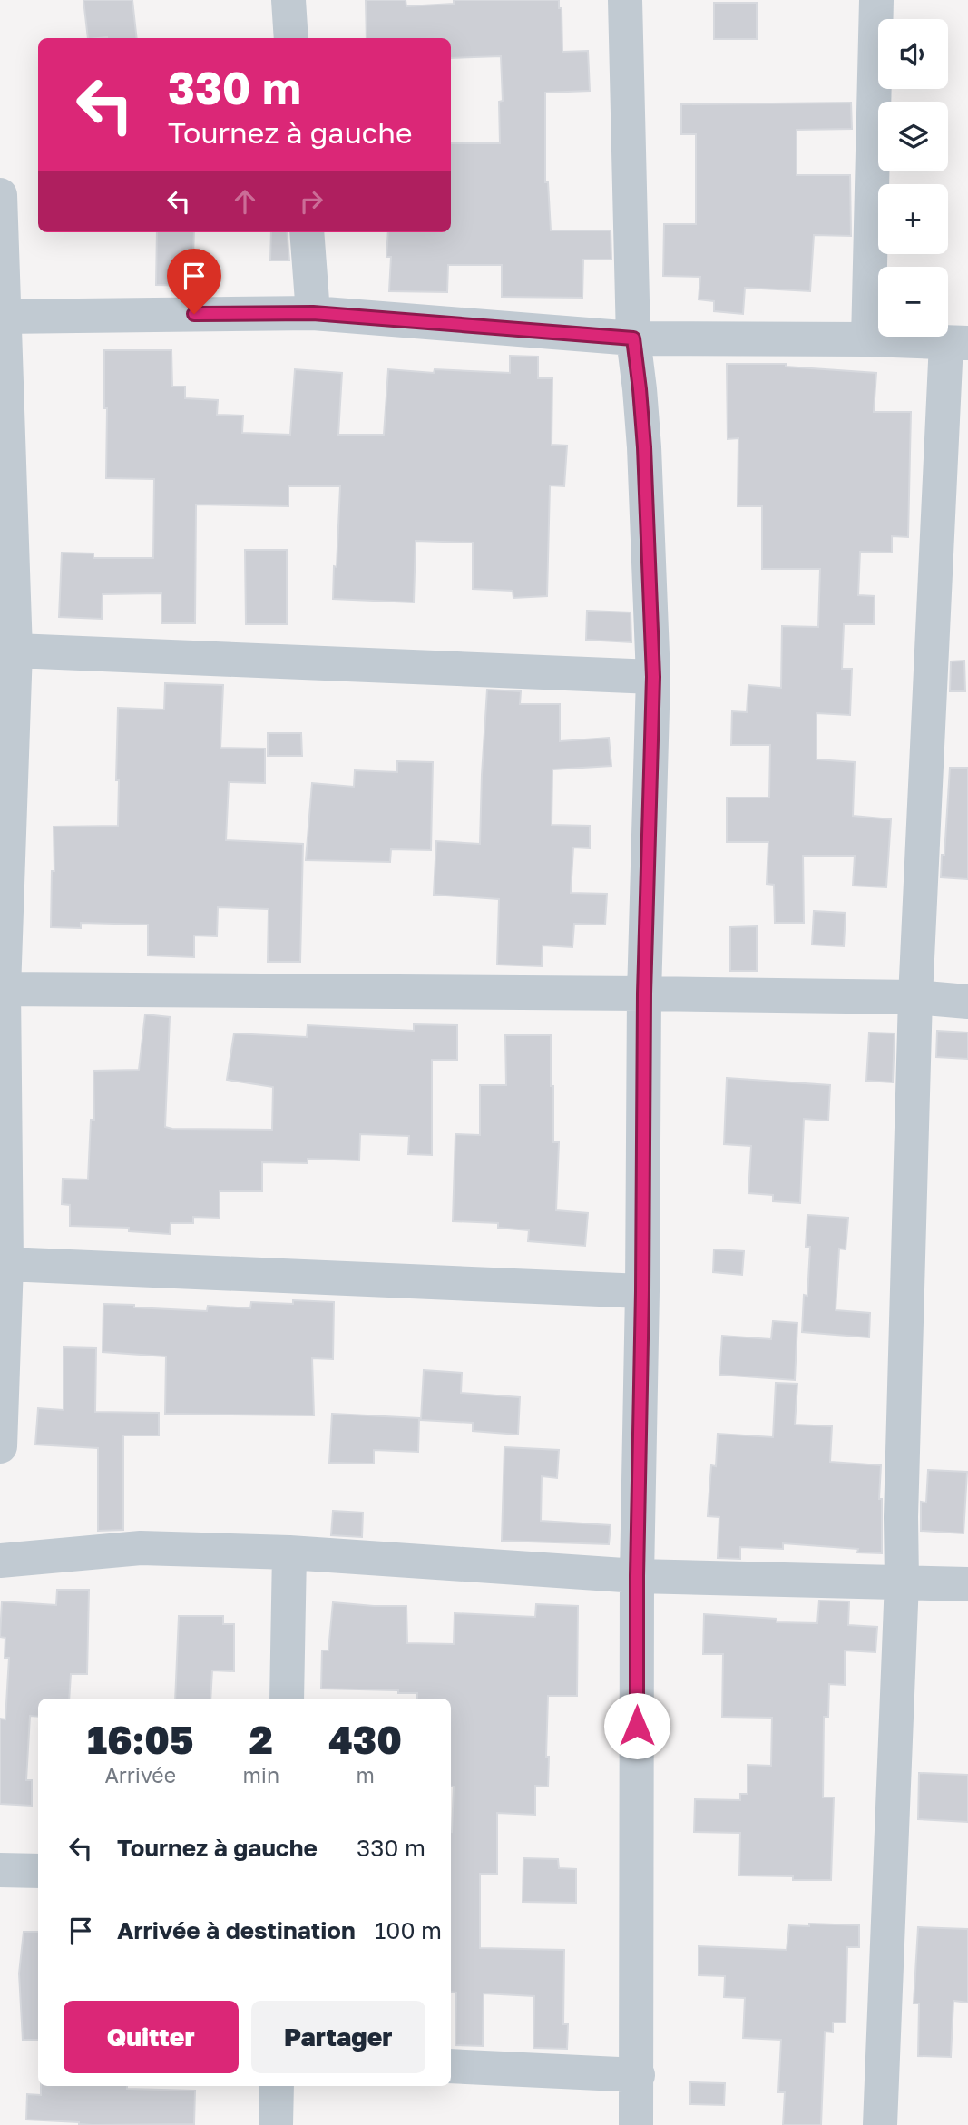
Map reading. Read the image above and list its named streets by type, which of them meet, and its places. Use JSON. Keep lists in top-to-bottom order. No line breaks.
{"page":{"map_buttons":["+","−"],"turn":["330 m","Tournez à gauche"],"eta":["16:05","Arrivée","2","min","430","m"],"list":[{"name":"Tournez à gauche","value":"330 m"},{"name":"Arrivée à destination","value":"100 m"}],"buttons":["Quitter","Partager"]}}
